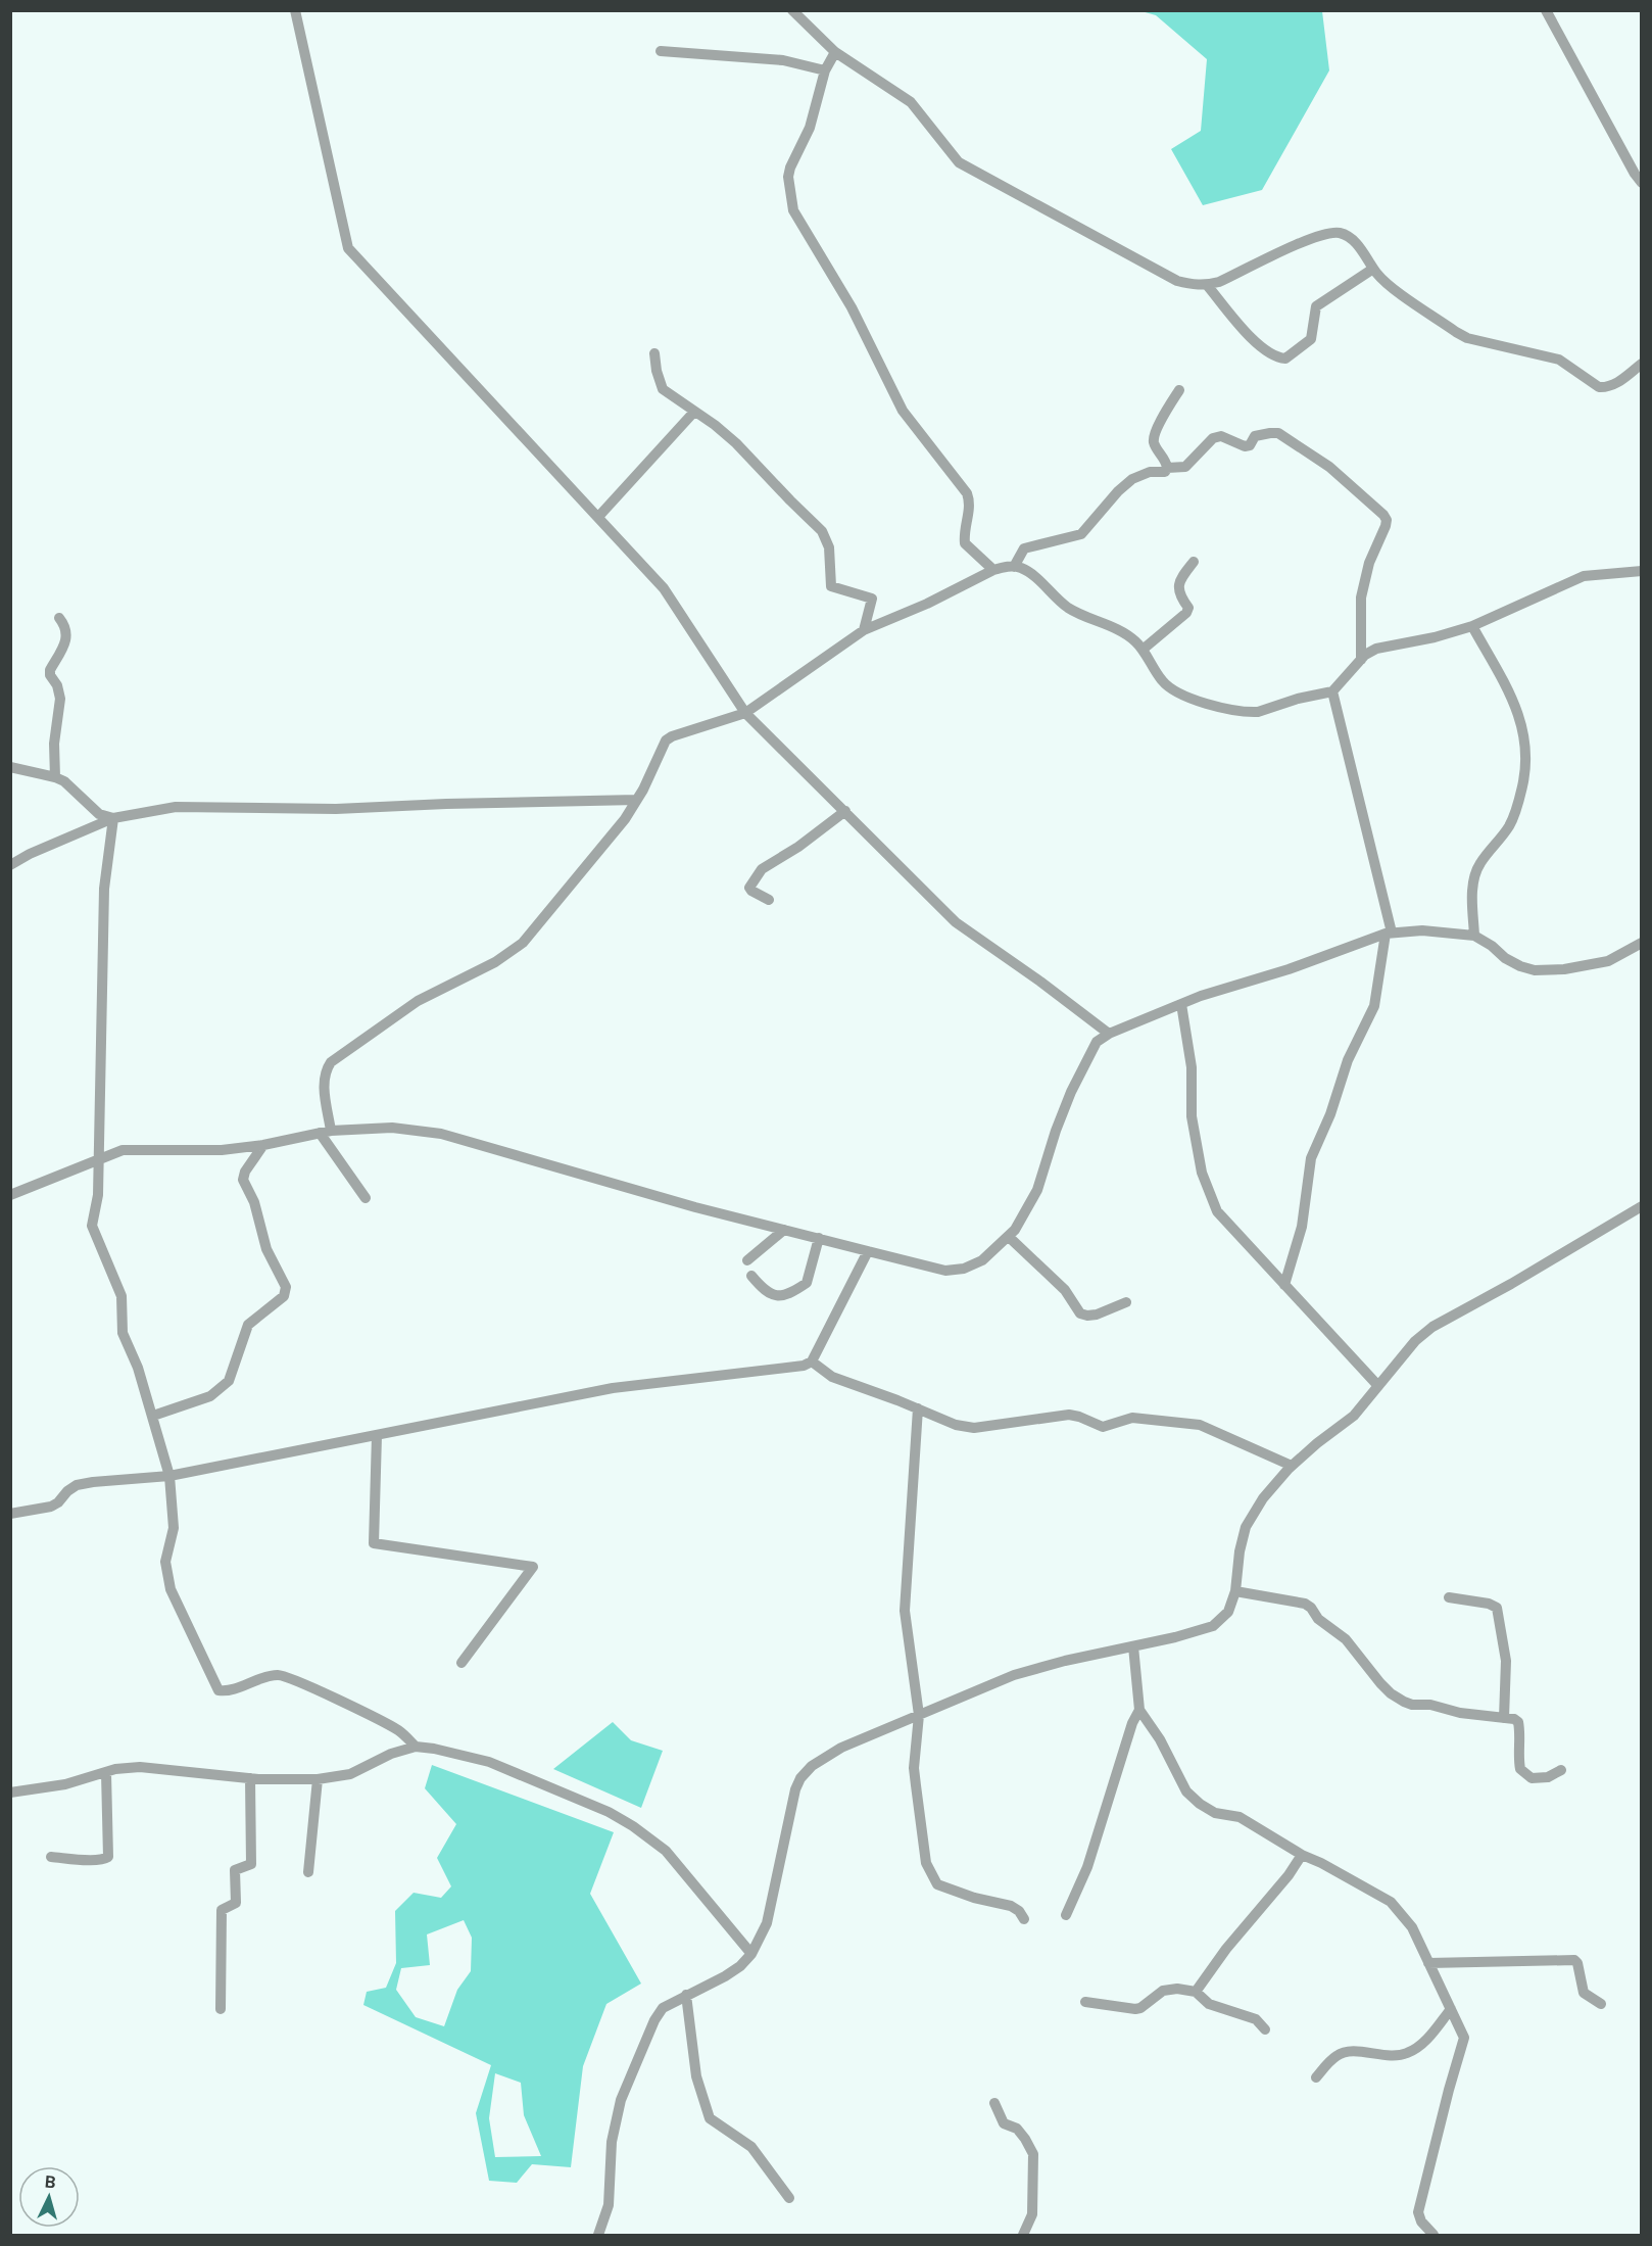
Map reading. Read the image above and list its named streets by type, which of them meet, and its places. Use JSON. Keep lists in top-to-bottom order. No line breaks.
{"north":"top"}
